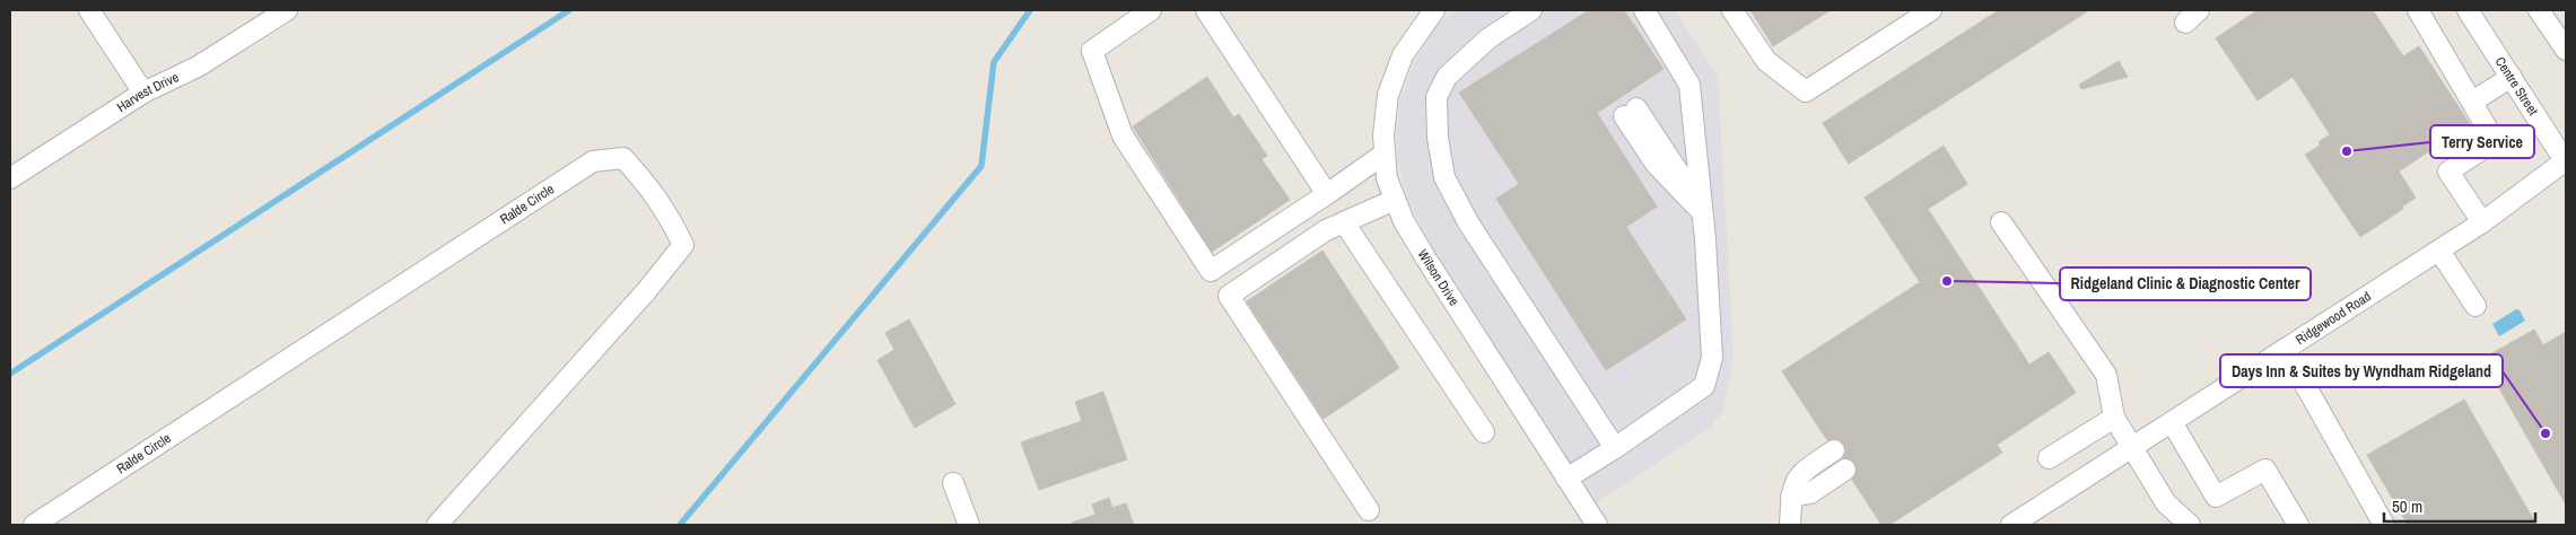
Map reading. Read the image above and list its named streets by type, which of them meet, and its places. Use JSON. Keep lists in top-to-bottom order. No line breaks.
{"streets":{"street":["Centre Street","Harvest Drive","Ralde Circle","Wilson Drive","Ridgewood Road"]},"crossings":[["Centre Street","Ridgewood Road"]],"places":["Terry Service","Ridgeland Clinic & Diagnostic Center","Days Inn & Suites by Wyndham Ridgeland"],"scale_bar":"50 m"}
